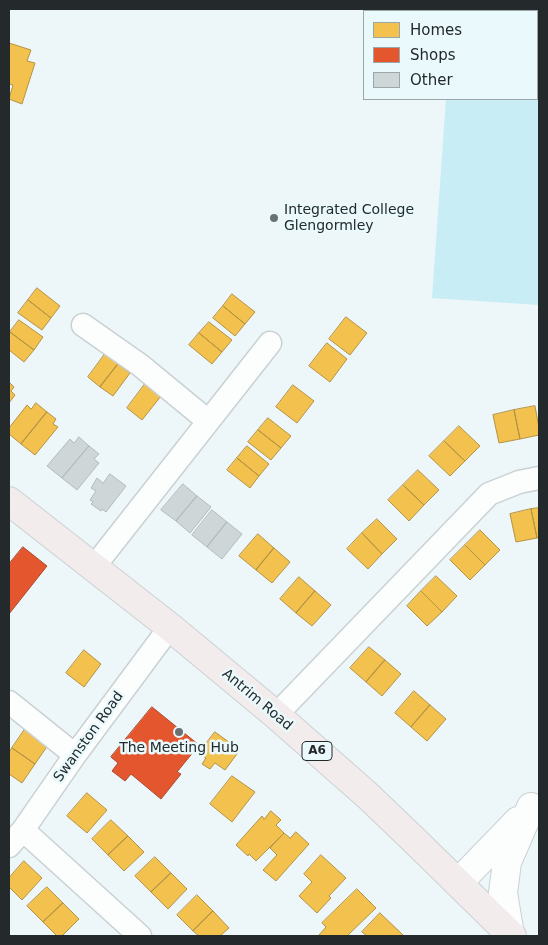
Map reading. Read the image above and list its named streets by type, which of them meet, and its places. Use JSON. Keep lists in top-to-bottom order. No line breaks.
{"streets":{"main road":["Antrim Road","A6"],"street":["Swanston Road"]},"crossings":[["Antrim Road","Swanston Road"]],"places":["Integrated College Glengormley","The Meeting Hub"],"legend":["Homes","Shops","Other"]}
